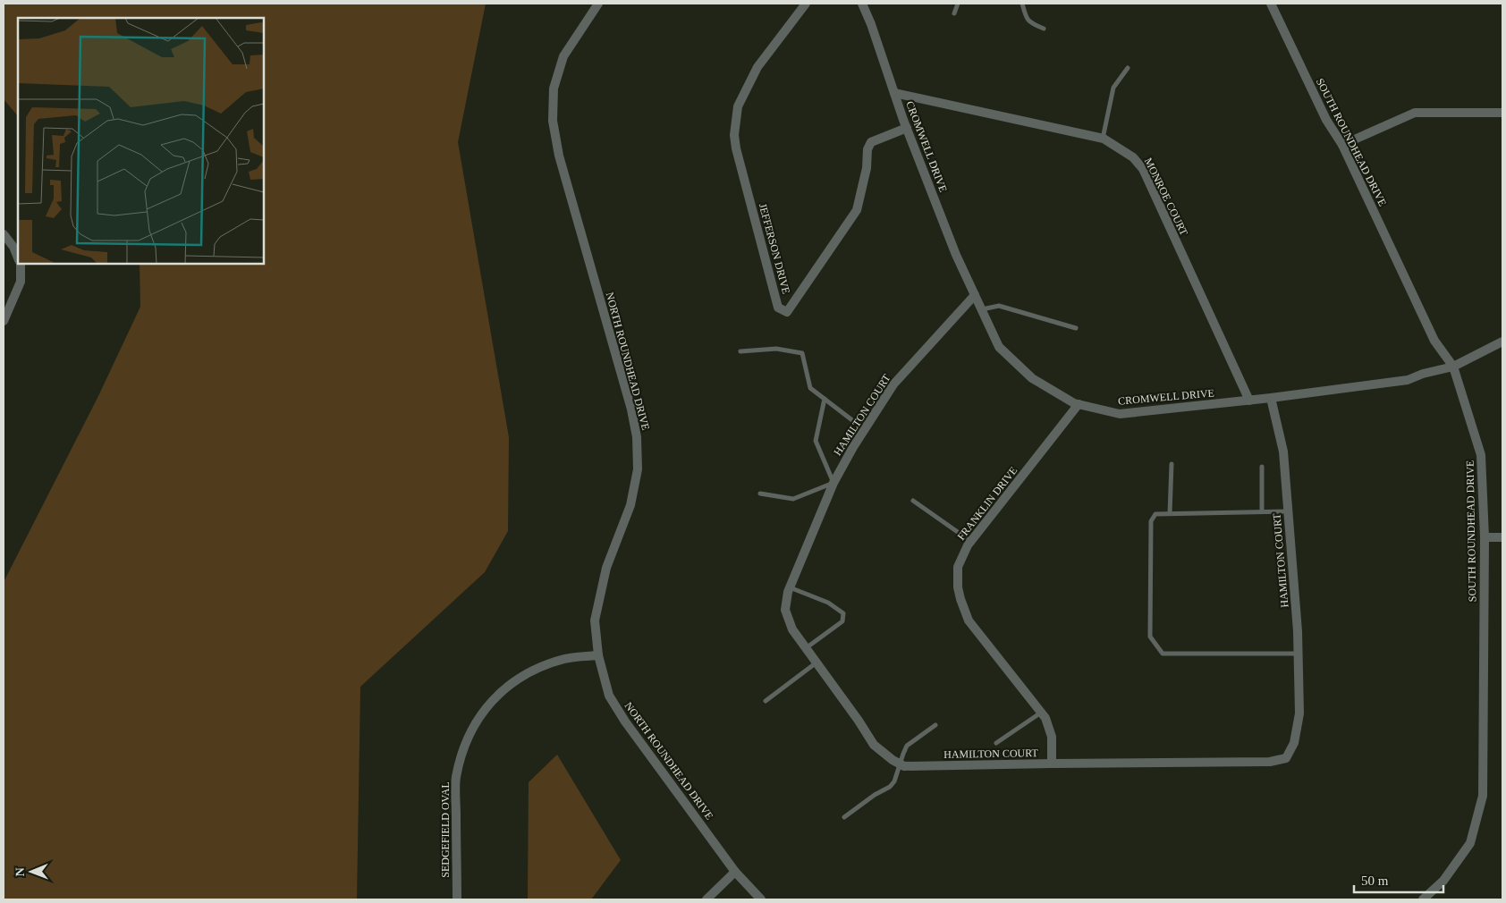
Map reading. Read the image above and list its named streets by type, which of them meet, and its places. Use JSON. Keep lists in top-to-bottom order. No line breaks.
{"streets":{"street":["SOUTH ROUNDHEAD DRIVE","CROMWELL DRIVE","MONROE COURT","JEFFERSON DRIVE","NORTH ROUNDHEAD DRIVE","HAMILTON COURT","FRANKLIN DRIVE","SEDGEFIELD OVAL"]},"crossings":[["SOUTH ROUNDHEAD DRIVE","CROMWELL DRIVE"],["CROMWELL DRIVE","MONROE COURT"],["CROMWELL DRIVE","JEFFERSON DRIVE"],["CROMWELL DRIVE","HAMILTON COURT"],["CROMWELL DRIVE","FRANKLIN DRIVE"],["NORTH ROUNDHEAD DRIVE","SEDGEFIELD OVAL"],["HAMILTON COURT","FRANKLIN DRIVE"]],"scale_bar":"50 m","north":"left"}
